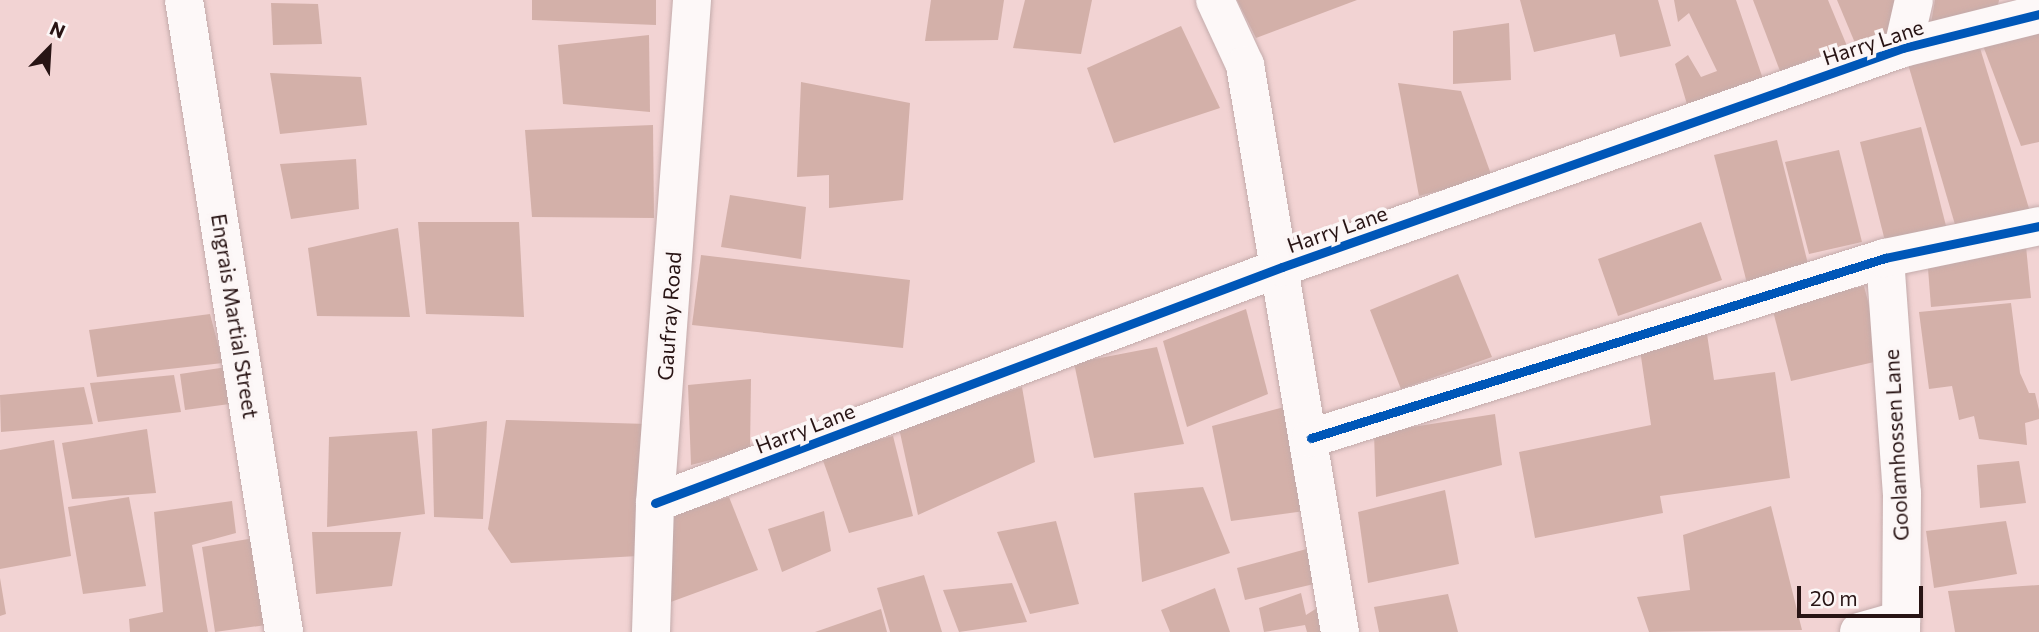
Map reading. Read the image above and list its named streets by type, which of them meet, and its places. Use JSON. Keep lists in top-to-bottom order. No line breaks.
{"streets":{"street":["Harry Lane","Engrais Martial Street","Gaufray Road","Goolamhossen Lane"]},"crossings":[["Harry Lane","Gaufray Road"]],"scale_bar":"20 m","north":"top right"}
